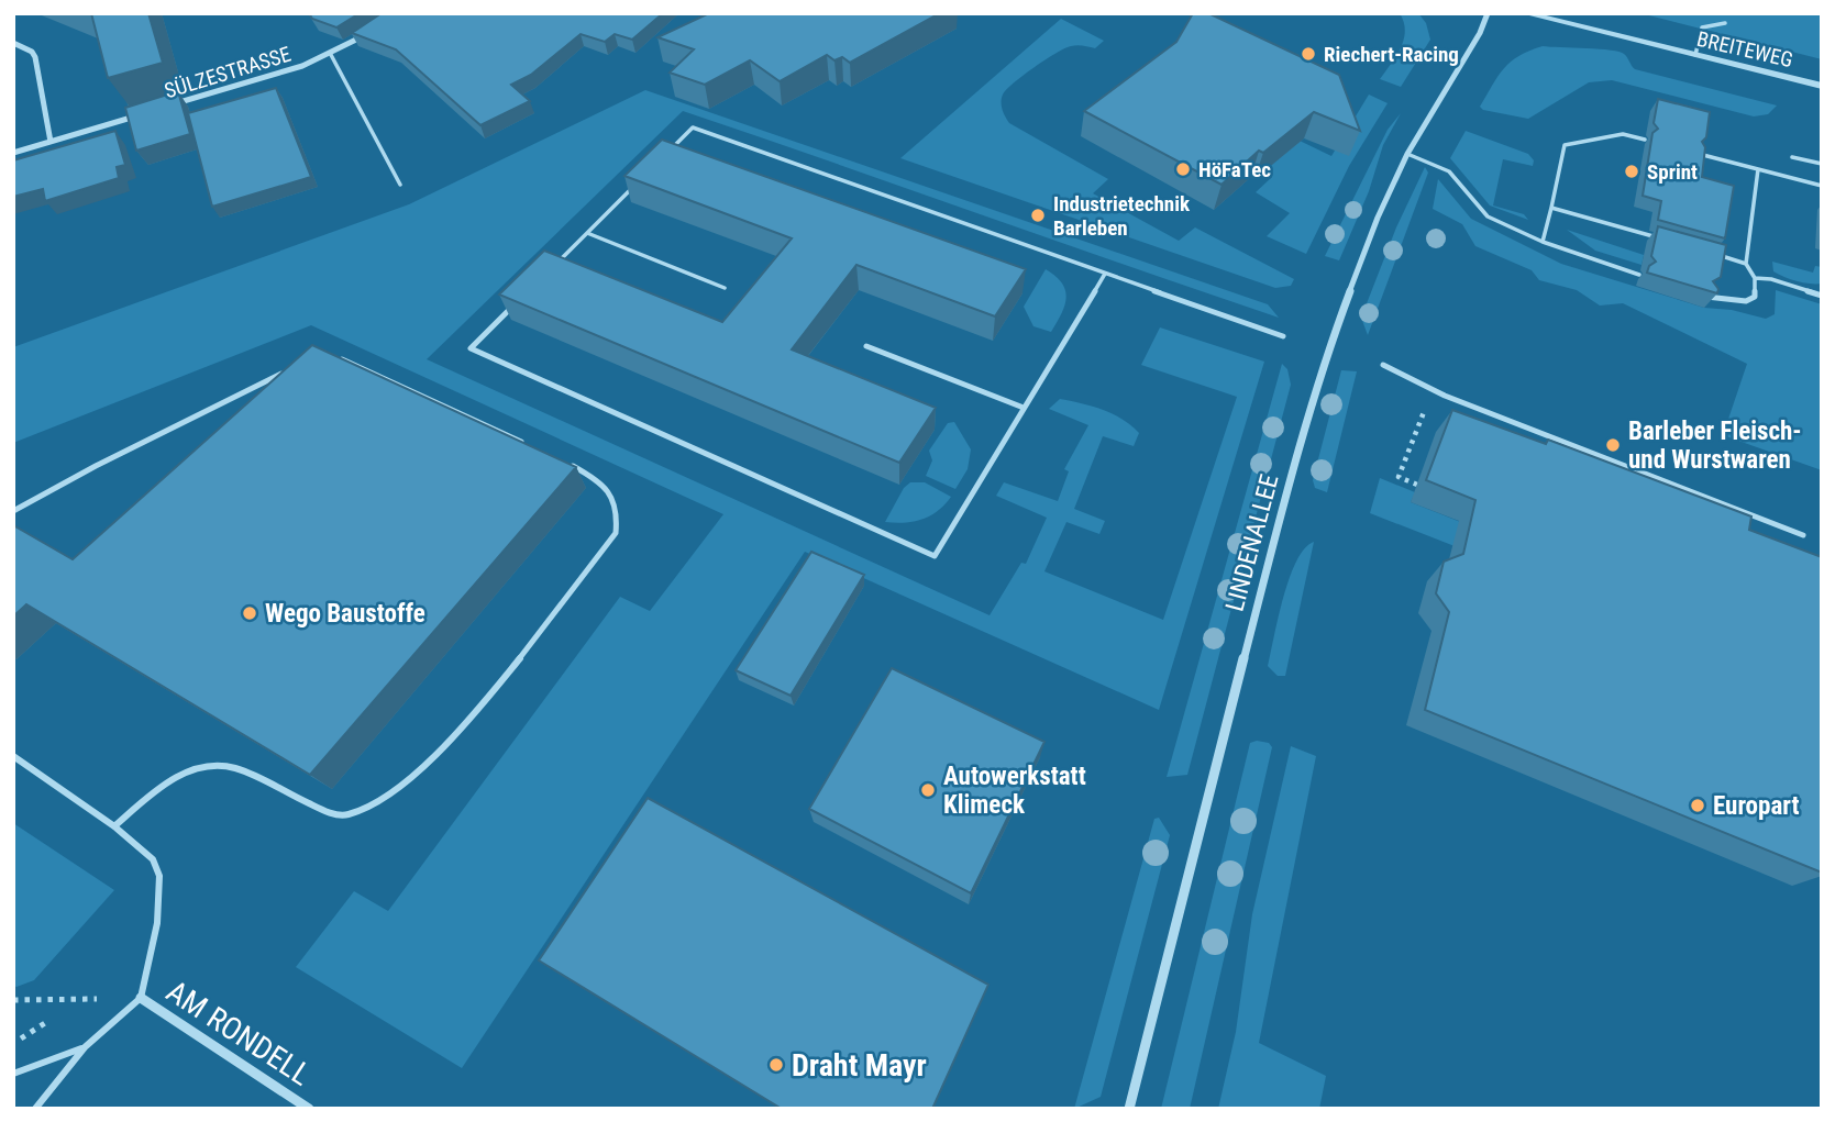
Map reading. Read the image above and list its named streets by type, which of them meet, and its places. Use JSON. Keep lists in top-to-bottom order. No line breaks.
{"streets":{"street":["BREITEWEG","SÜLZESTRASSE","LINDENALLEE","AM RONDELL"]},"places":["Riechert-Racing","HöFaTec","Sprint","Industrietechnik Barleben","Barleber Fleisch- und Wurstwaren","Wego Baustoffe","Autowerkstatt Klimeck","Europart","Draht Mayr"]}
